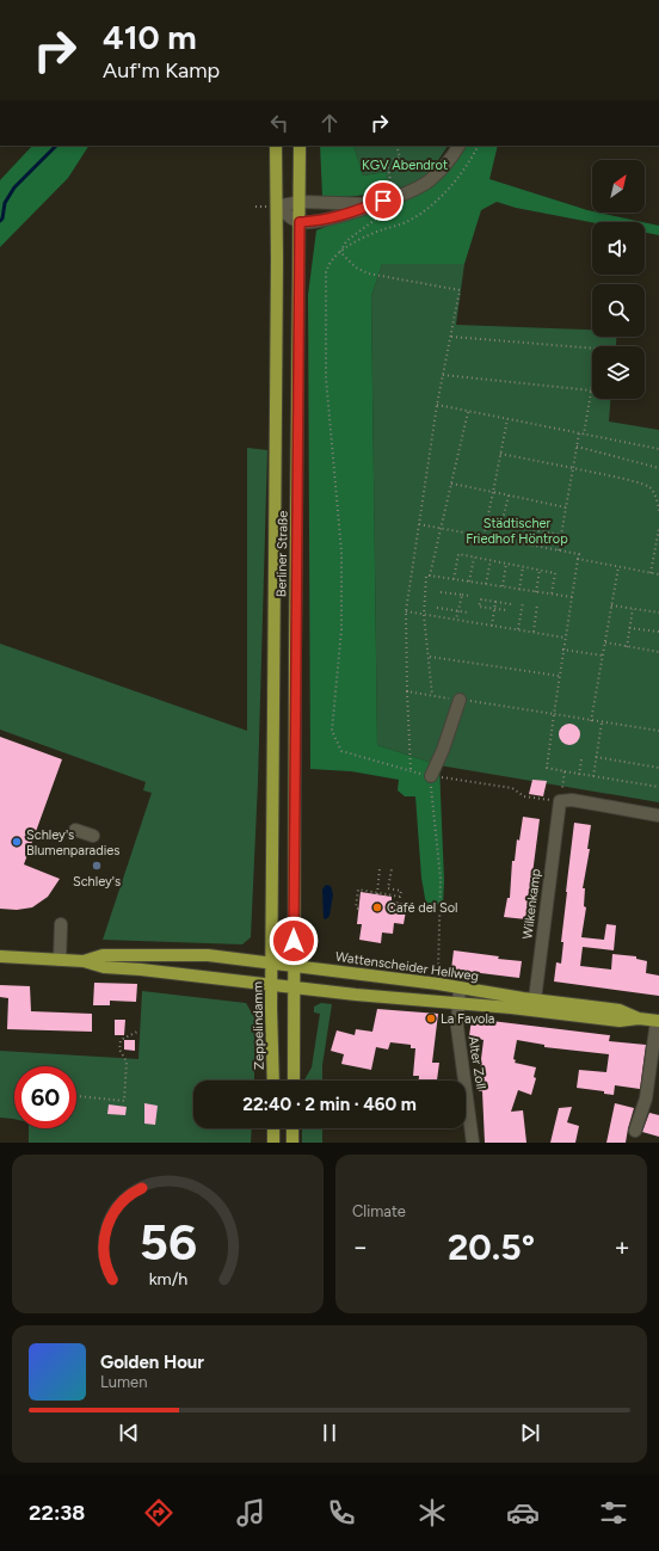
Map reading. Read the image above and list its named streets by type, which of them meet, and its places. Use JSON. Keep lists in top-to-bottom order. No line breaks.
{"streets":{"main road":["Berliner Straße","Wattenscheider Hellweg","Zeppelindamm"],"street":["Wilkenkamp","Alter Zoll"]},"crossings":[["Berliner Straße","Wattenscheider Hellweg"],["Berliner Straße","Zeppelindamm"],["Wilkenkamp","Wattenscheider Hellweg"],["Wattenscheider Hellweg","Zeppelindamm"],["Wattenscheider Hellweg","Alter Zoll"]],"parks":["KGV Abendrot","Städtischer Friedhof Höntrop"],"places":["Schley's Blumenparadies","Schley's","Café del Sol","La Favola"],"north":"top right","page":{"turn":["410 m","Auf'm Kamp"],"limit":"60","trip":"22:40 · 2 min · 460 m","tile":"Climate","heat":["−","20.5°","+"],"song":["Golden Hour","Lumen"],"tabs":"22:38","gauge":["56","km/h"]}}
